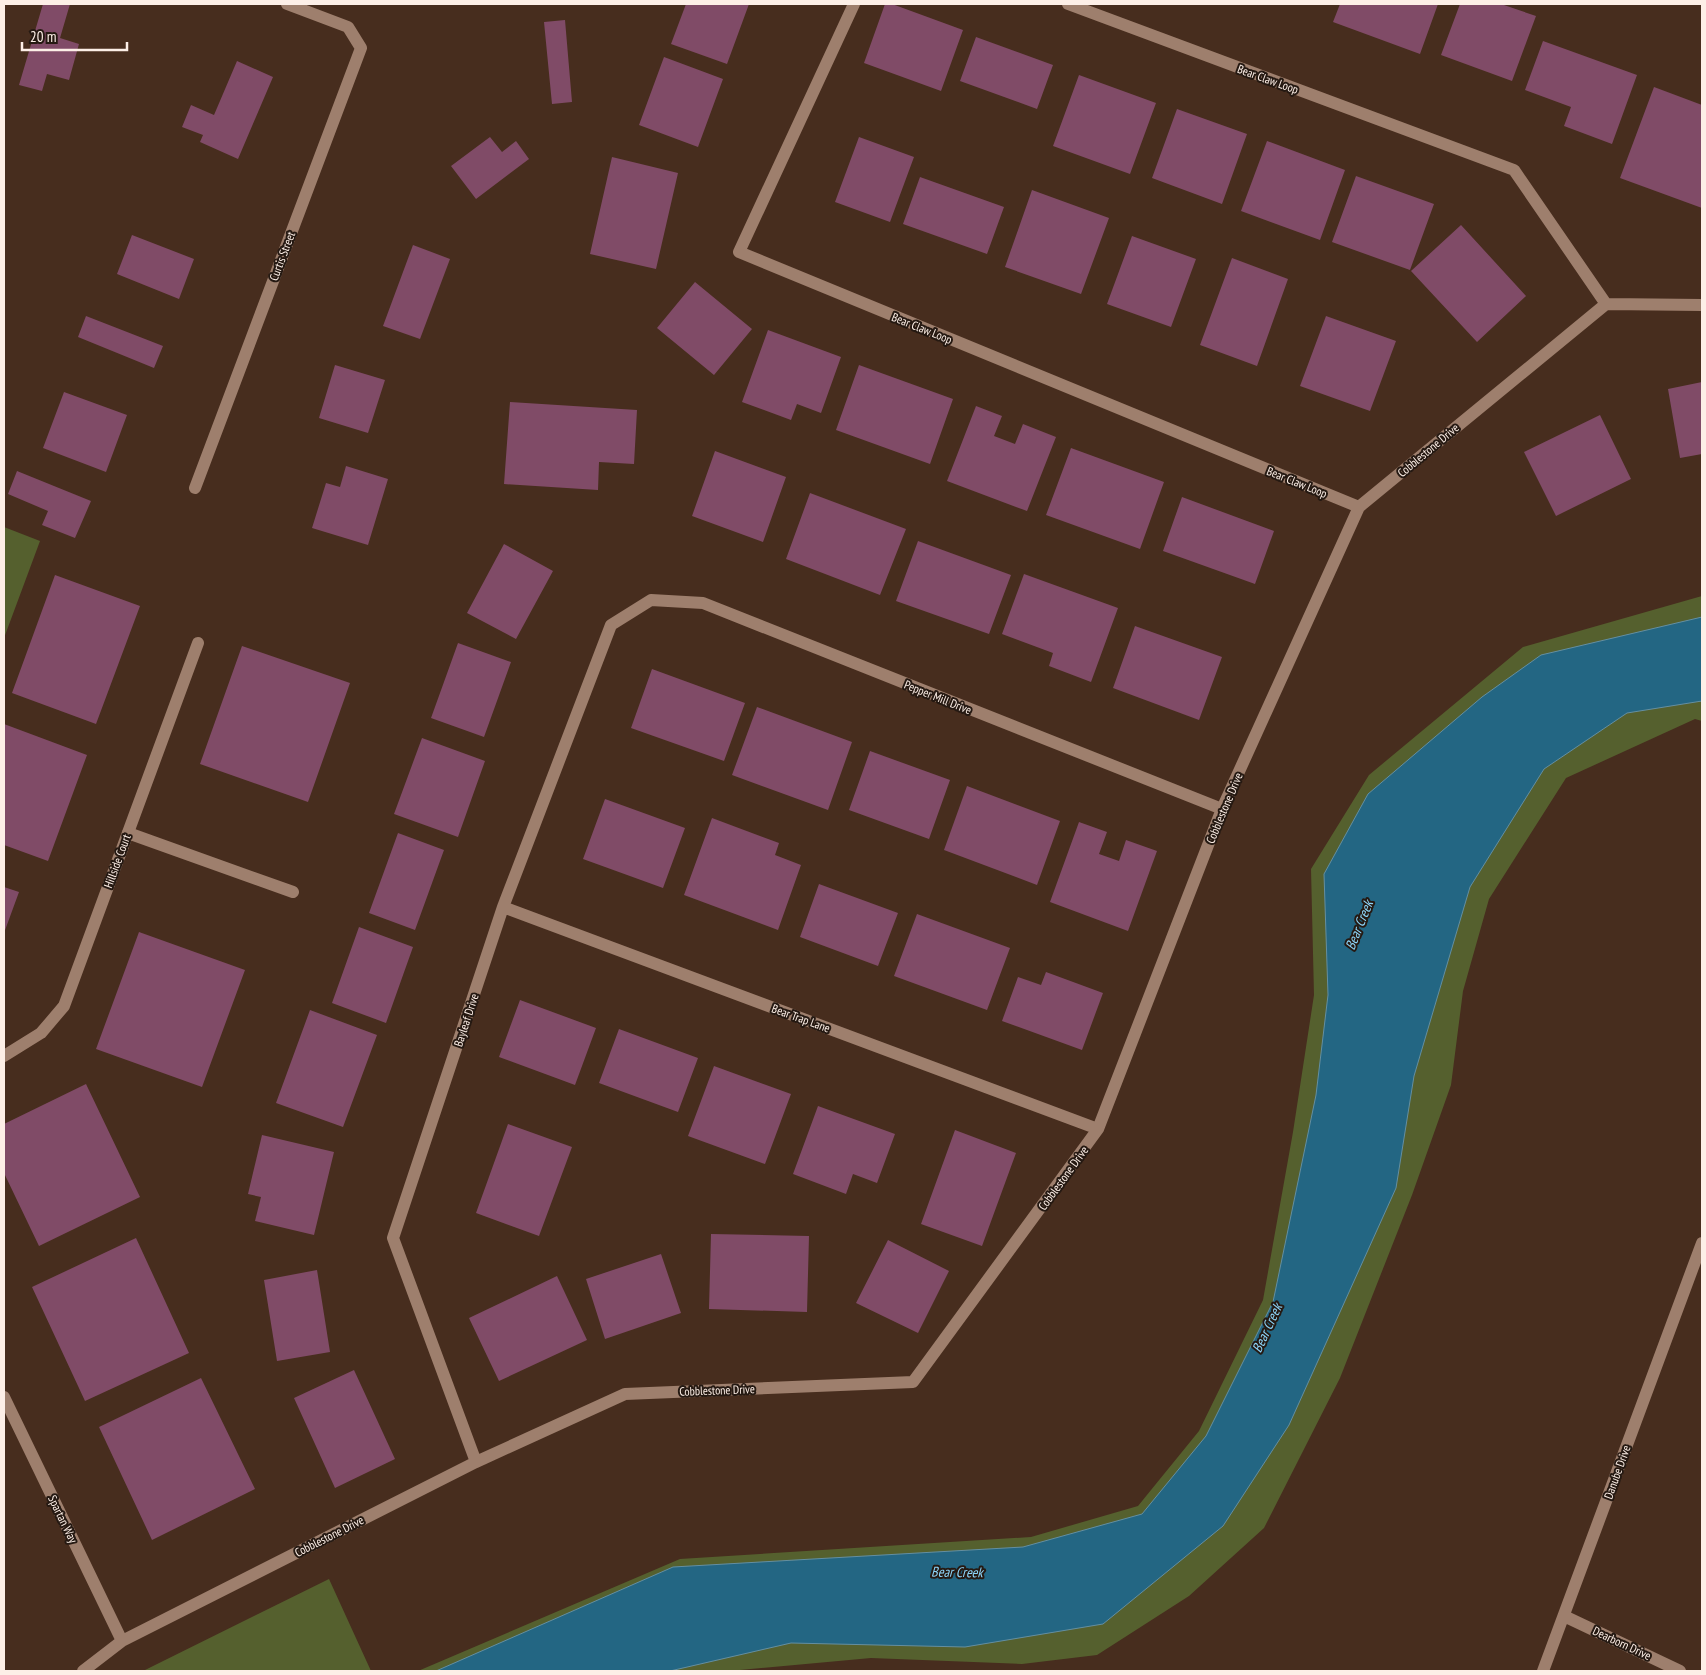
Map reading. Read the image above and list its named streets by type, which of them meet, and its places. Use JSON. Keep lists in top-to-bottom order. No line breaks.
{"streets":{"street":["Bear Claw Loop","Curtis Street","Cobblestone Drive","Pepper Mill Drive","Hillside Court","Bear Trap Lane","Bayleaf Drive","Danube Drive","Spartan Way","Dearborn Drive"]},"crossings":[["Bear Claw Loop","Cobblestone Drive"],["Cobblestone Drive","Pepper Mill Drive"],["Cobblestone Drive","Bear Trap Lane"],["Cobblestone Drive","Bayleaf Drive"],["Cobblestone Drive","Spartan Way"],["Pepper Mill Drive","Bayleaf Drive"],["Bear Trap Lane","Bayleaf Drive"],["Danube Drive","Dearborn Drive"]],"water":["Bear Creek"],"scale_bar":"20 m"}
